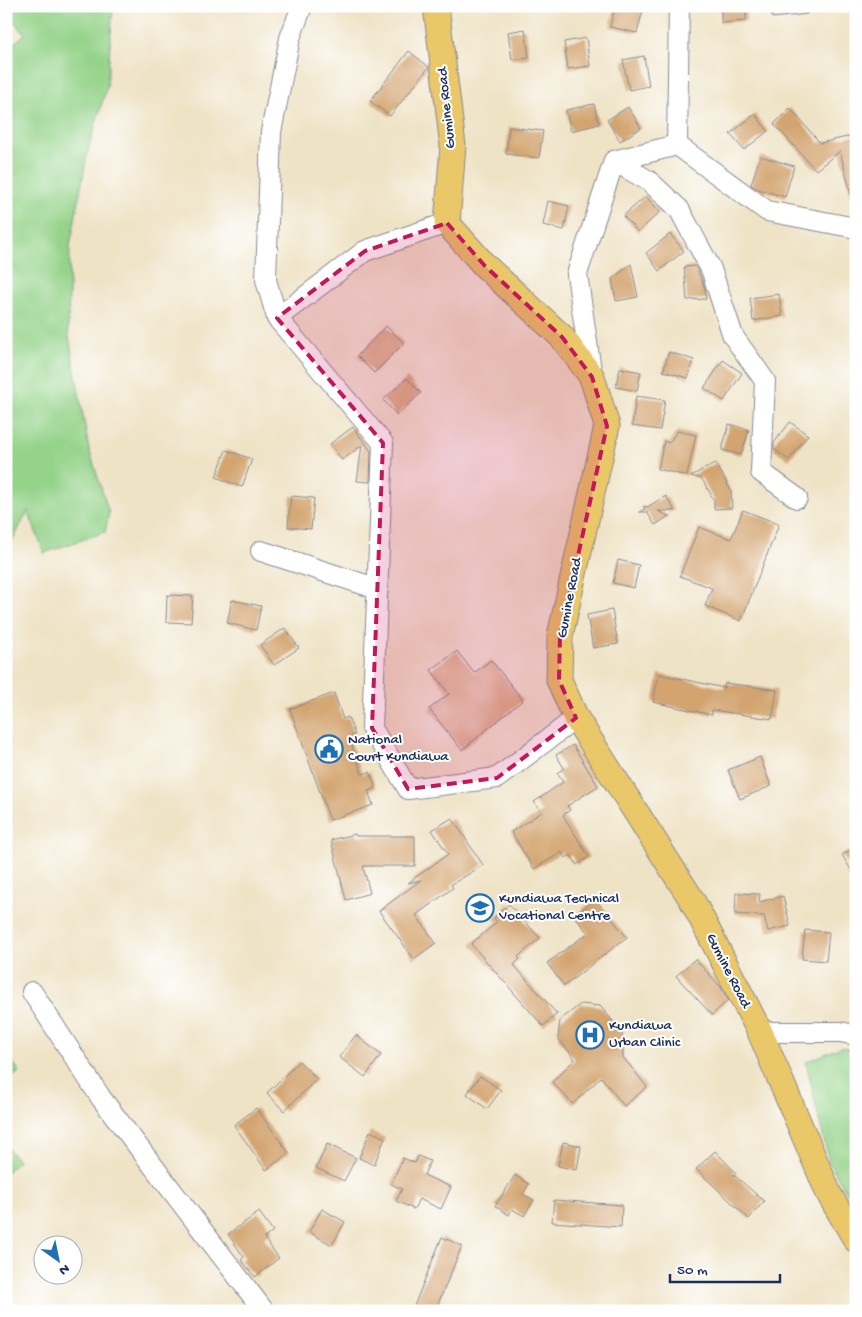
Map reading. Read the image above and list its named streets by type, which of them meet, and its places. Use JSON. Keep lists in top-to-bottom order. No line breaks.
{"streets":{"main road":["Gumine Road"]},"places":{"public building":["National Court Kundiawa"],"school or university":["Kundiawa Technical Vocational Centre"],"hospital":["Kundiawa Urban Clinic"]},"scale_bar":"50 m","north":"bottom right"}
